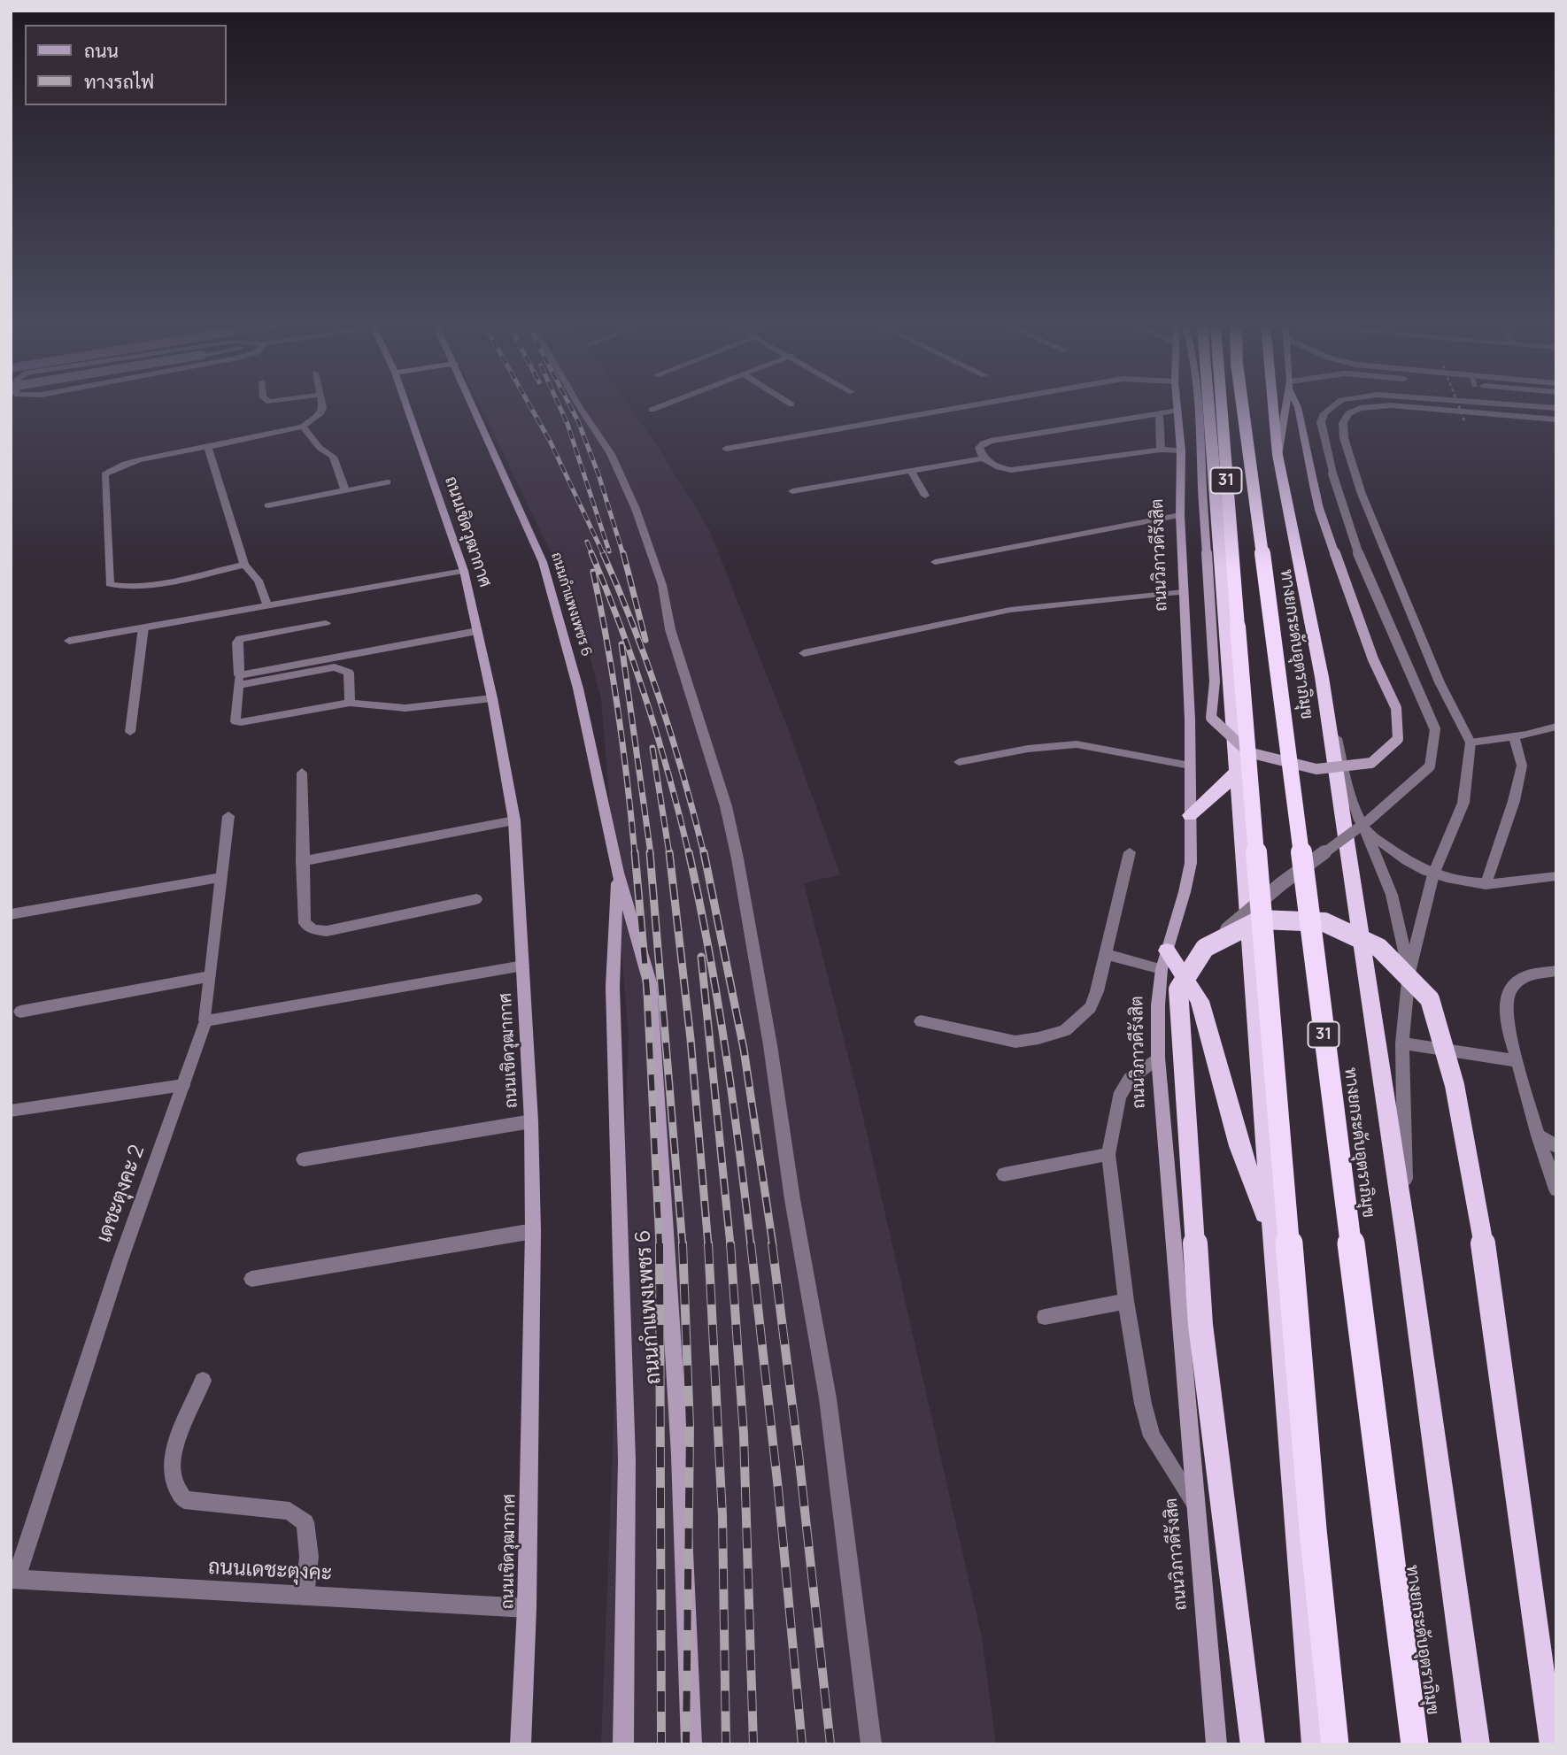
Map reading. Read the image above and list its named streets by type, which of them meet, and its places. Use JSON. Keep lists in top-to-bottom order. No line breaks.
{"streets":{"highway":["31","ทางยกระดับอุตราภิมุข"],"main road":["ถนนเชิดวุฒากาศ","ถนนวิภาวดีรังสิต","ถนนกำแพงเพชร 6"],"street":["เดชะตุงคะ 2","ถนนเดชะตุงคะ"]},"crossings":[["ถนนเชิดวุฒากาศ","ถนนเดชะตุงคะ"],["เดชะตุงคะ 2","ถนนเดชะตุงคะ"]],"legend":["ถนน","ทางรถไฟ"]}
